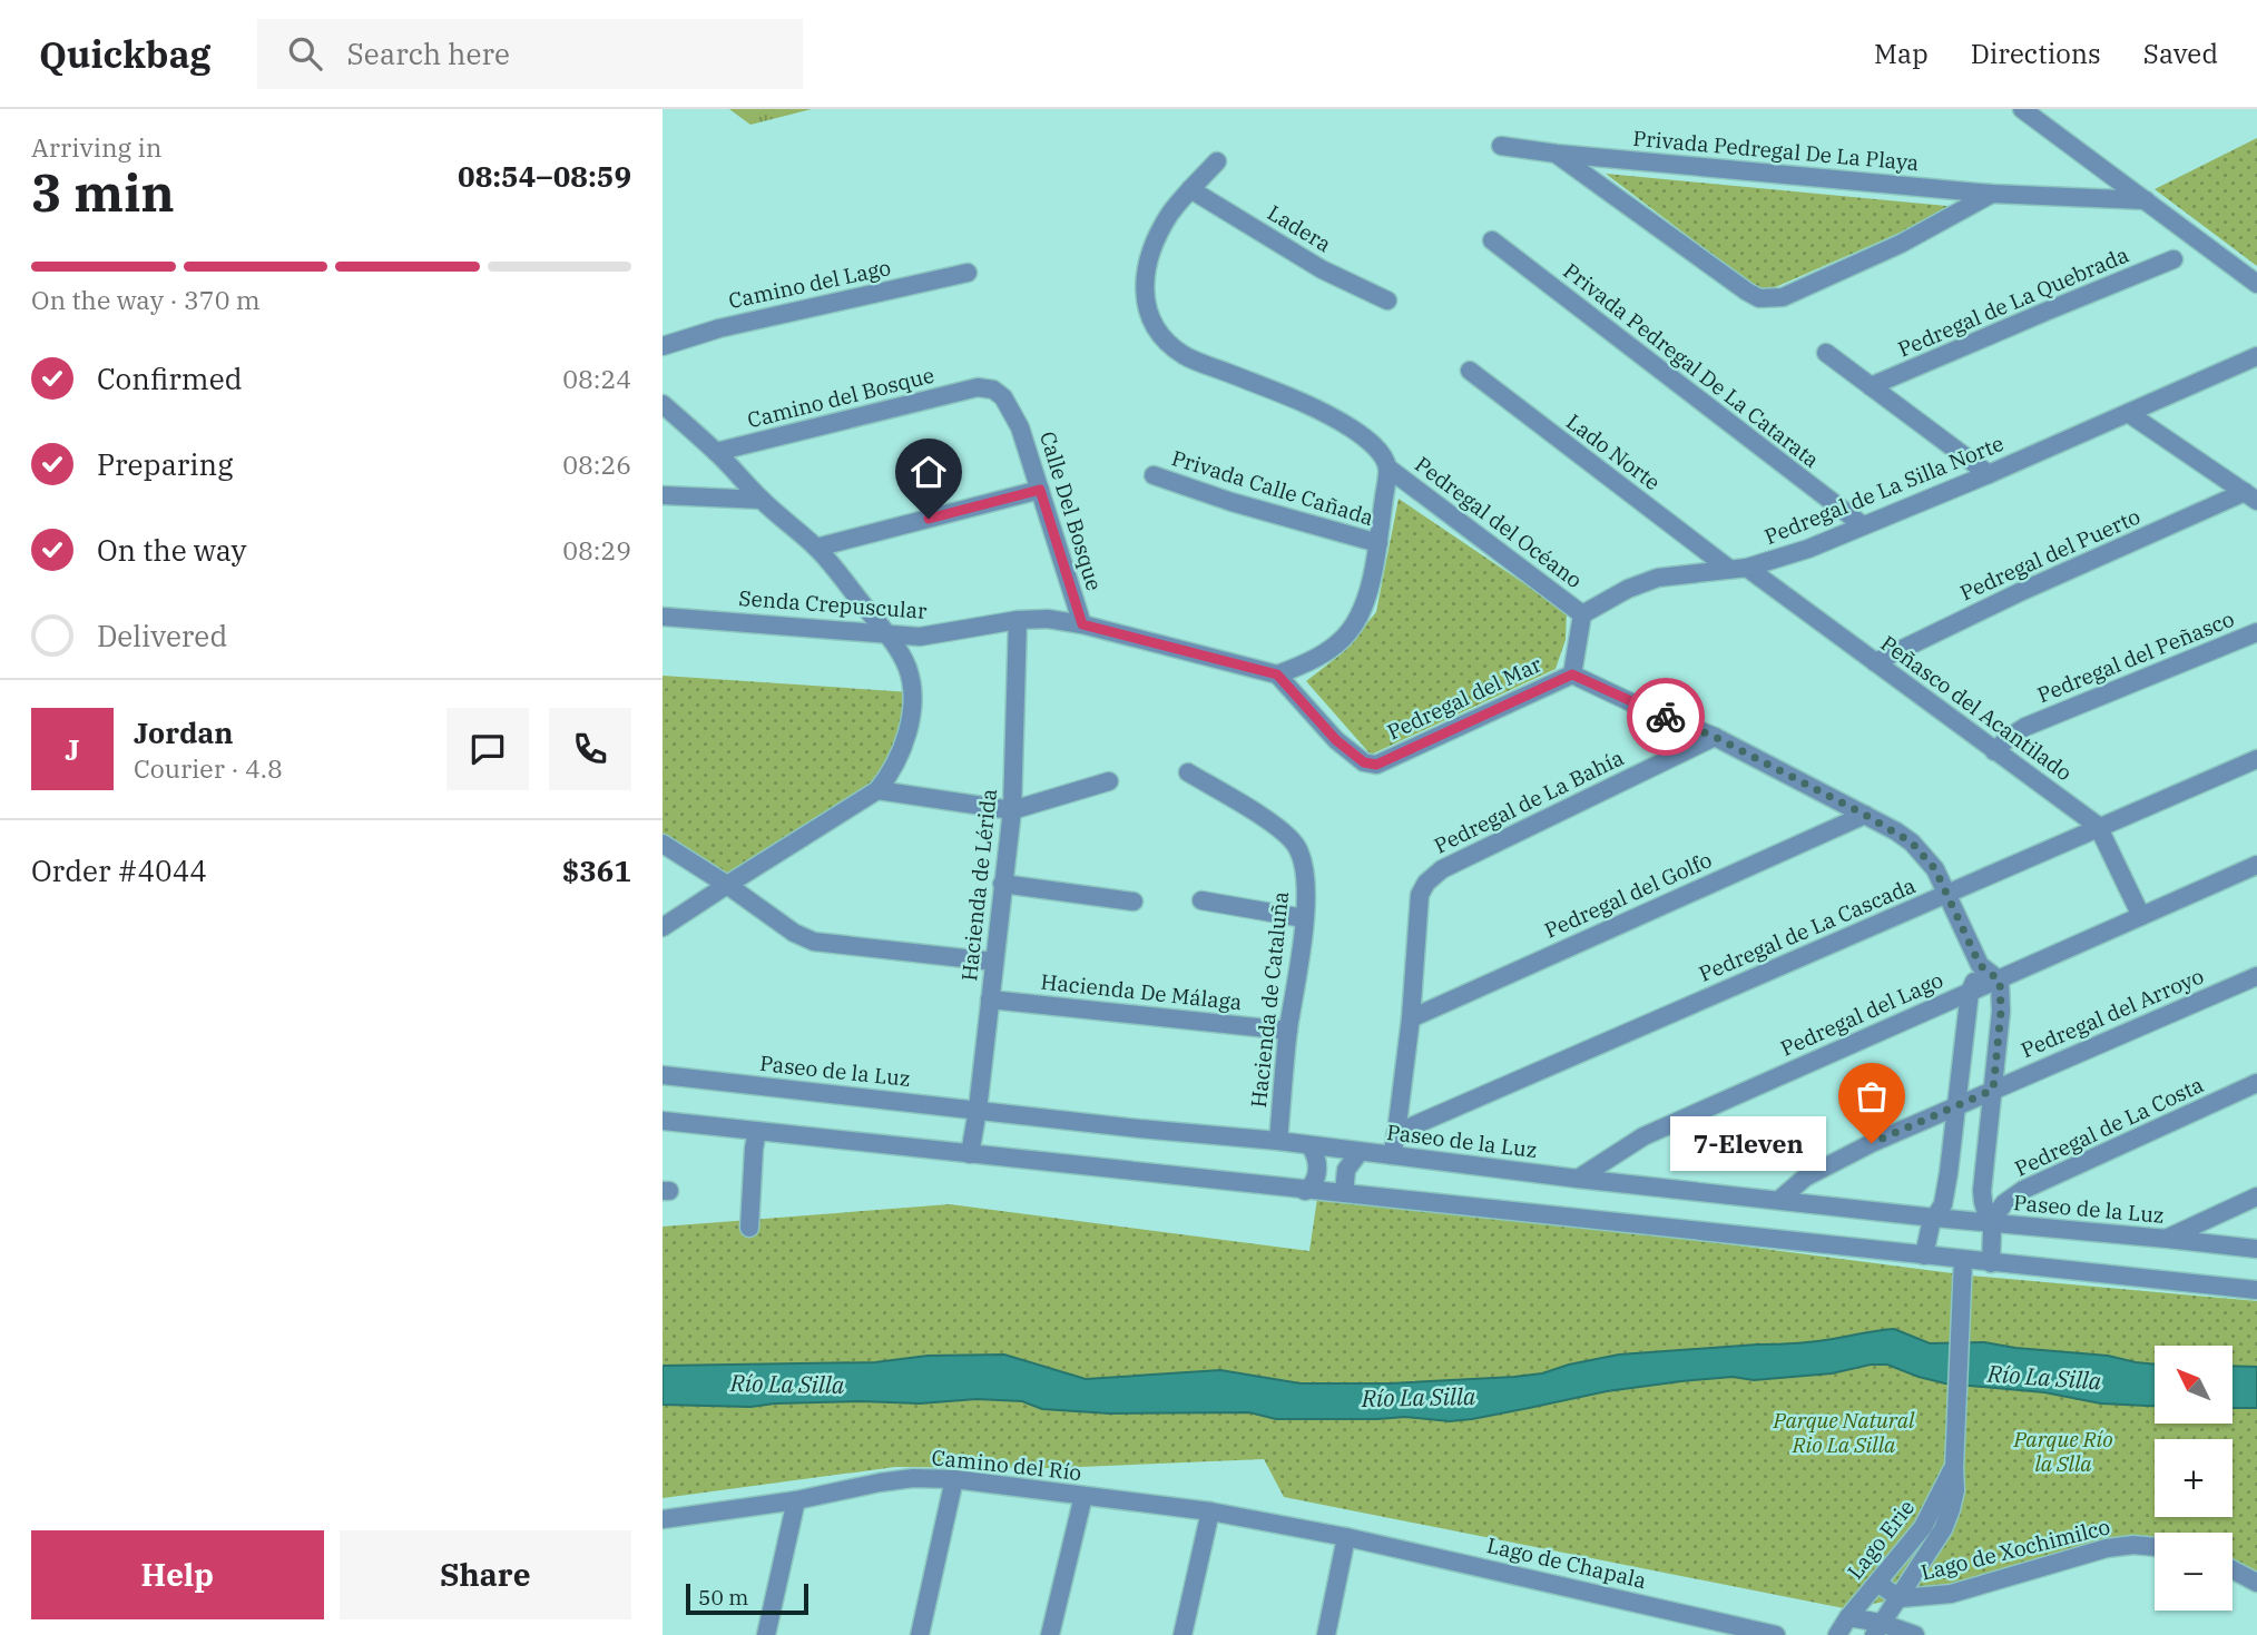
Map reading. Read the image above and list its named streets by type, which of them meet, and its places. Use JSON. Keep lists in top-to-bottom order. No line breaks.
{"streets":{"street":["Privada Pedregal De La Playa","Ladera","Camino del Lago","Pedregal de La Quebrada","Privada Pedregal De La Catarata","Camino del Bosque","Lado Norte","Privada Calle Cañada","Pedregal de La Silla Norte","Calle Del Bosque","Pedregal del Océano","Pedregal del Puerto","Senda Crepuscular","Pedregal del Peñasco","Pedregal del Mar","Peñasco del Acantilado","Pedregal de La Bahía","Hacienda de Lérida","Pedregal del Golfo","Pedregal de La Cascada","Hacienda De Málaga","Hacienda de Cataluña","Pedregal del Arroyo","Pedregal del Lago","Paseo de la Luz","Pedregal de La Costa","Camino del Río","Lago Erie","Lago de Xochimilco","Lago de Chapala"]},"crossings":[["Ladera","Pedregal del Océano"],["Privada Pedregal De La Catarata","Pedregal de La Silla Norte"],["Camino del Bosque","Calle Del Bosque"],["Lado Norte","Pedregal de La Silla Norte"],["Lado Norte","Peñasco del Acantilado"],["Privada Calle Cañada","Pedregal del Océano"],["Pedregal de La Silla Norte","Pedregal del Océano"],["Pedregal de La Silla Norte","Peñasco del Acantilado"],["Calle Del Bosque","Senda Crepuscular"],["Pedregal del Océano","Senda Crepuscular"],["Pedregal del Océano","Pedregal del Mar"],["Pedregal del Puerto","Peñasco del Acantilado"],["Senda Crepuscular","Pedregal del Mar"],["Senda Crepuscular","Hacienda de Lérida"],["Pedregal del Peñasco","Peñasco del Acantilado"],["Peñasco del Acantilado","Pedregal de La Cascada"],["Peñasco del Acantilado","Pedregal del Lago"],["Pedregal de La Bahía","Pedregal del Golfo"],["Pedregal de La Bahía","Pedregal de La Cascada"],["Hacienda de Lérida","Hacienda De Málaga"],["Hacienda de Lérida","Paseo de la Luz"],["Hacienda De Málaga","Hacienda de Cataluña"],["Hacienda de Cataluña","Paseo de la Luz"],["Pedregal del Arroyo","Paseo de la Luz"],["Pedregal del Lago","Paseo de la Luz"],["Paseo de la Luz","Pedregal de La Costa"],["Camino del Río","Lago de Chapala"],["Lago Erie","Lago de Xochimilco"]],"water":["Río La Silla"],"parks":["Parque Natural Rio La Silla","Parque Río la Slla"],"places":["7-Eleven"],"scale_bar":"50 m","north":"top left","page":{"header":"Quickbag","search":"Search here","nav":["Map","Directions","Saved"],"heading":["3 min","Arriving in","08:54–08:59"],"panel":["Jordan","Courier · 4.8","Order #4044","$361"],"bar":"On the way · 370 m","list":[["Confirmed","08:24"],["Preparing","08:26"],["On the way","08:29"],"Delivered"],"round":"J","bubble":"7-Eleven","map_buttons":["+","−"],"buttons":["Help","Share"],"scale":"50 m"}}
